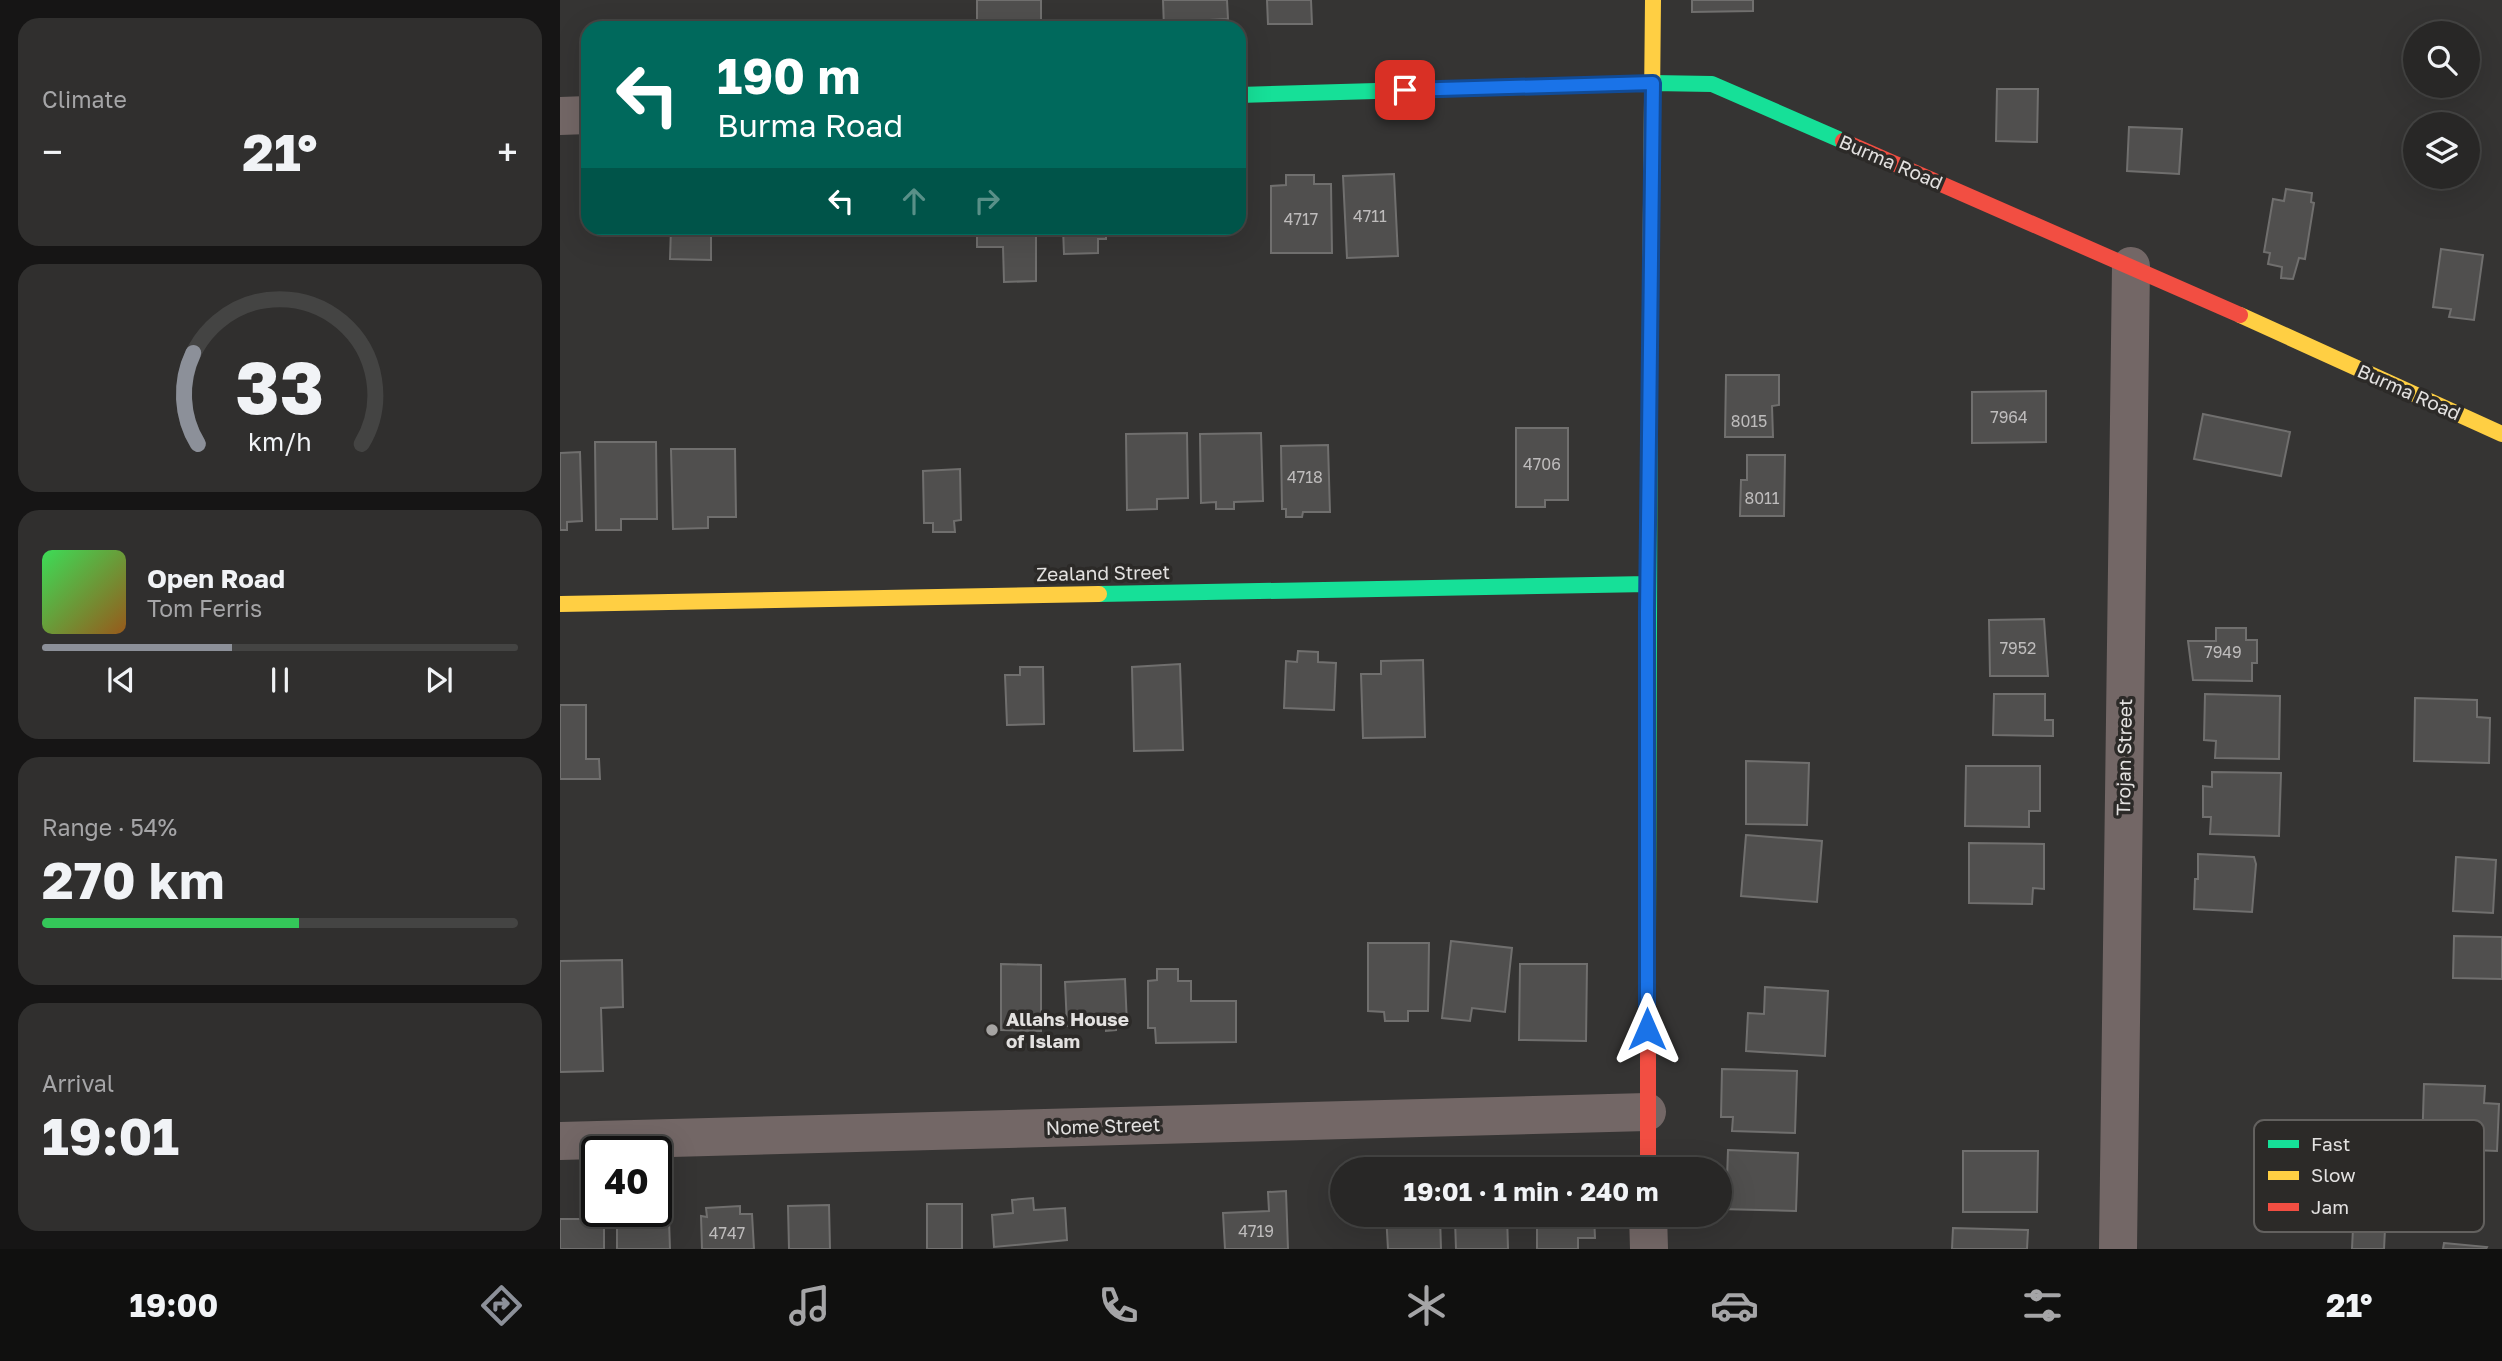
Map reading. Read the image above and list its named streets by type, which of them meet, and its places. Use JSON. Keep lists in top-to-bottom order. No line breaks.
{"streets":{"street":["Burma Road","Zealand Street","Trojan Street","Nome Street"]},"crossings":[["Burma Road","Trojan Street"]],"places":["Allahs House of Islam"],"house_numbers":["4711","4717","7964","8015","4706","4718","8011","7952","7949","4719","4747"],"legend":["Fast","Slow","Jam"],"page":{"tile":["Climate",["Range · 54%","270 km"],["Arrival","19:01"]],"turn":["190 m","Burma Road"],"heat":["−","21°","+"],"song":["Open Road","Tom Ferris"],"limit":"40","trip":"19:01 · 1 min · 240 m","tabs":["19:00","21°"],"gauge":["33","km/h"]}}
